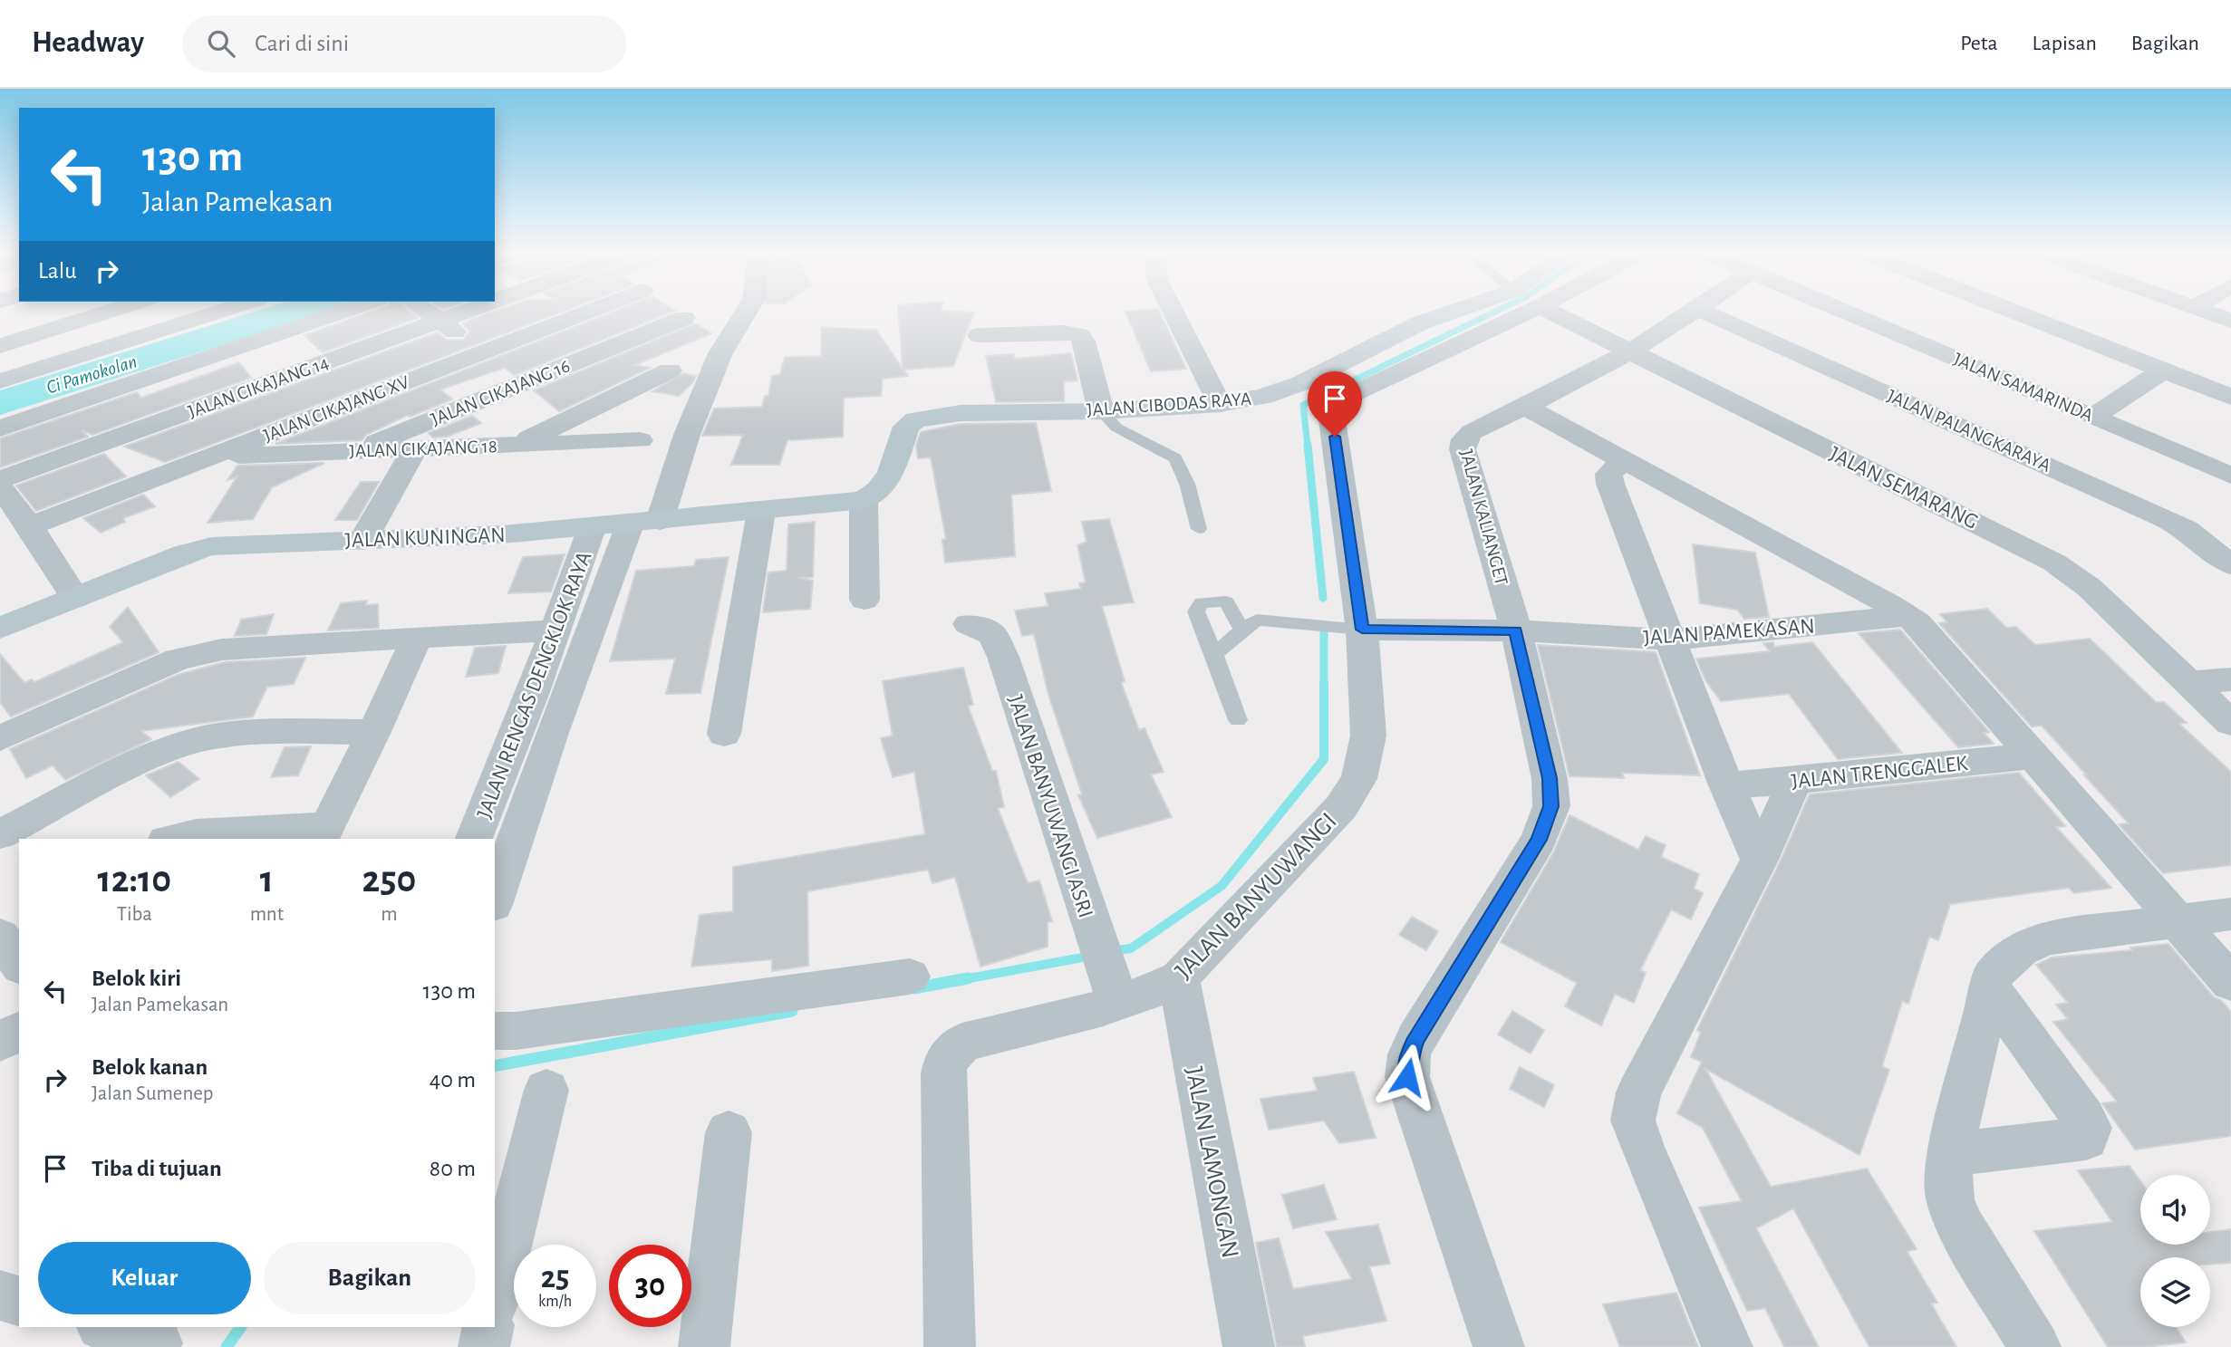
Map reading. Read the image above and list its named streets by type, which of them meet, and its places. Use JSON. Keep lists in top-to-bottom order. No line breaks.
{"streets":{"street":["JALAN CIKAJANG 14","JALAN SAMARINDA","JALAN CIKAJANG 16","JALAN CIBODAS RAYA","JALAN CIKAJANG XV","JALAN PALANGKARAYA","JALAN CIKAJANG 18","JALAN SEMARANG","JALAN KALIANGET","JALAN KUNINGAN","JALAN PAMEKASAN","JALAN RENGAS DENGKLOK RAYA","JALAN TRENGGALEK","JALAN BANYUWANGI ASRI","JALAN BANYUWANGI","JALAN LAMONGAN"]},"crossings":[["JALAN CIKAJANG 16","JALAN CIKAJANG 18"],["JALAN CIBODAS RAYA","JALAN KUNINGAN"],["JALAN CIKAJANG XV","JALAN CIKAJANG 18"],["JALAN SEMARANG","JALAN KALIANGET"],["JALAN KALIANGET","JALAN PAMEKASAN"],["JALAN KUNINGAN","JALAN RENGAS DENGKLOK RAYA"],["JALAN PAMEKASAN","JALAN BANYUWANGI"],["JALAN BANYUWANGI ASRI","JALAN BANYUWANGI"],["JALAN BANYUWANGI","JALAN LAMONGAN"]],"water":["Ci Pamokolan"],"page":{"header":"Headway","search":"Cari di sini","nav":["Peta","Lapisan","Bagikan"],"turn":["130 m","Jalan Pamekasan"],"then":"Lalu","eta":["12:10","Tiba","1","mnt","250","m"],"list":[{"name":"Belok kiri","note":"Jalan Pamekasan","value":"130 m"},{"name":"Belok kanan","note":"Jalan Sumenep","value":"40 m"},{"name":"Tiba di tujuan","value":"80 m"}],"buttons":["Keluar","Bagikan"],"speed":"25 km/h","limit":"30"}}
